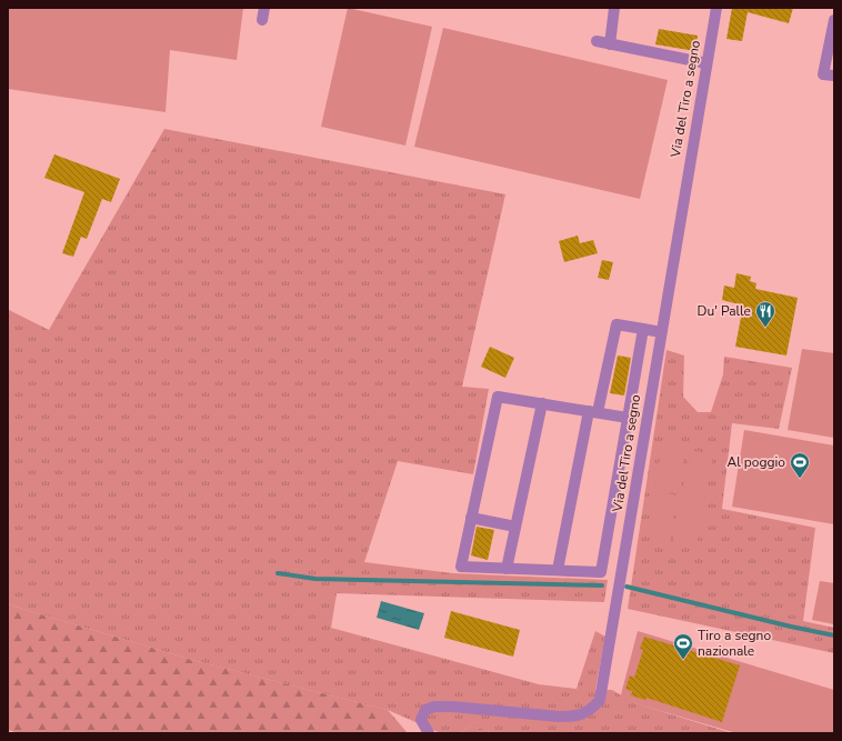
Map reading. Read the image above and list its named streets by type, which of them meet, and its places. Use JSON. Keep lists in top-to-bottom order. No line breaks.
{"streets":{"street":["Via del Tiro a segno"]},"places":{"restaurant":["Du' Palle"],"sports":["Al poggio","Tiro a segno nazionale"]}}
